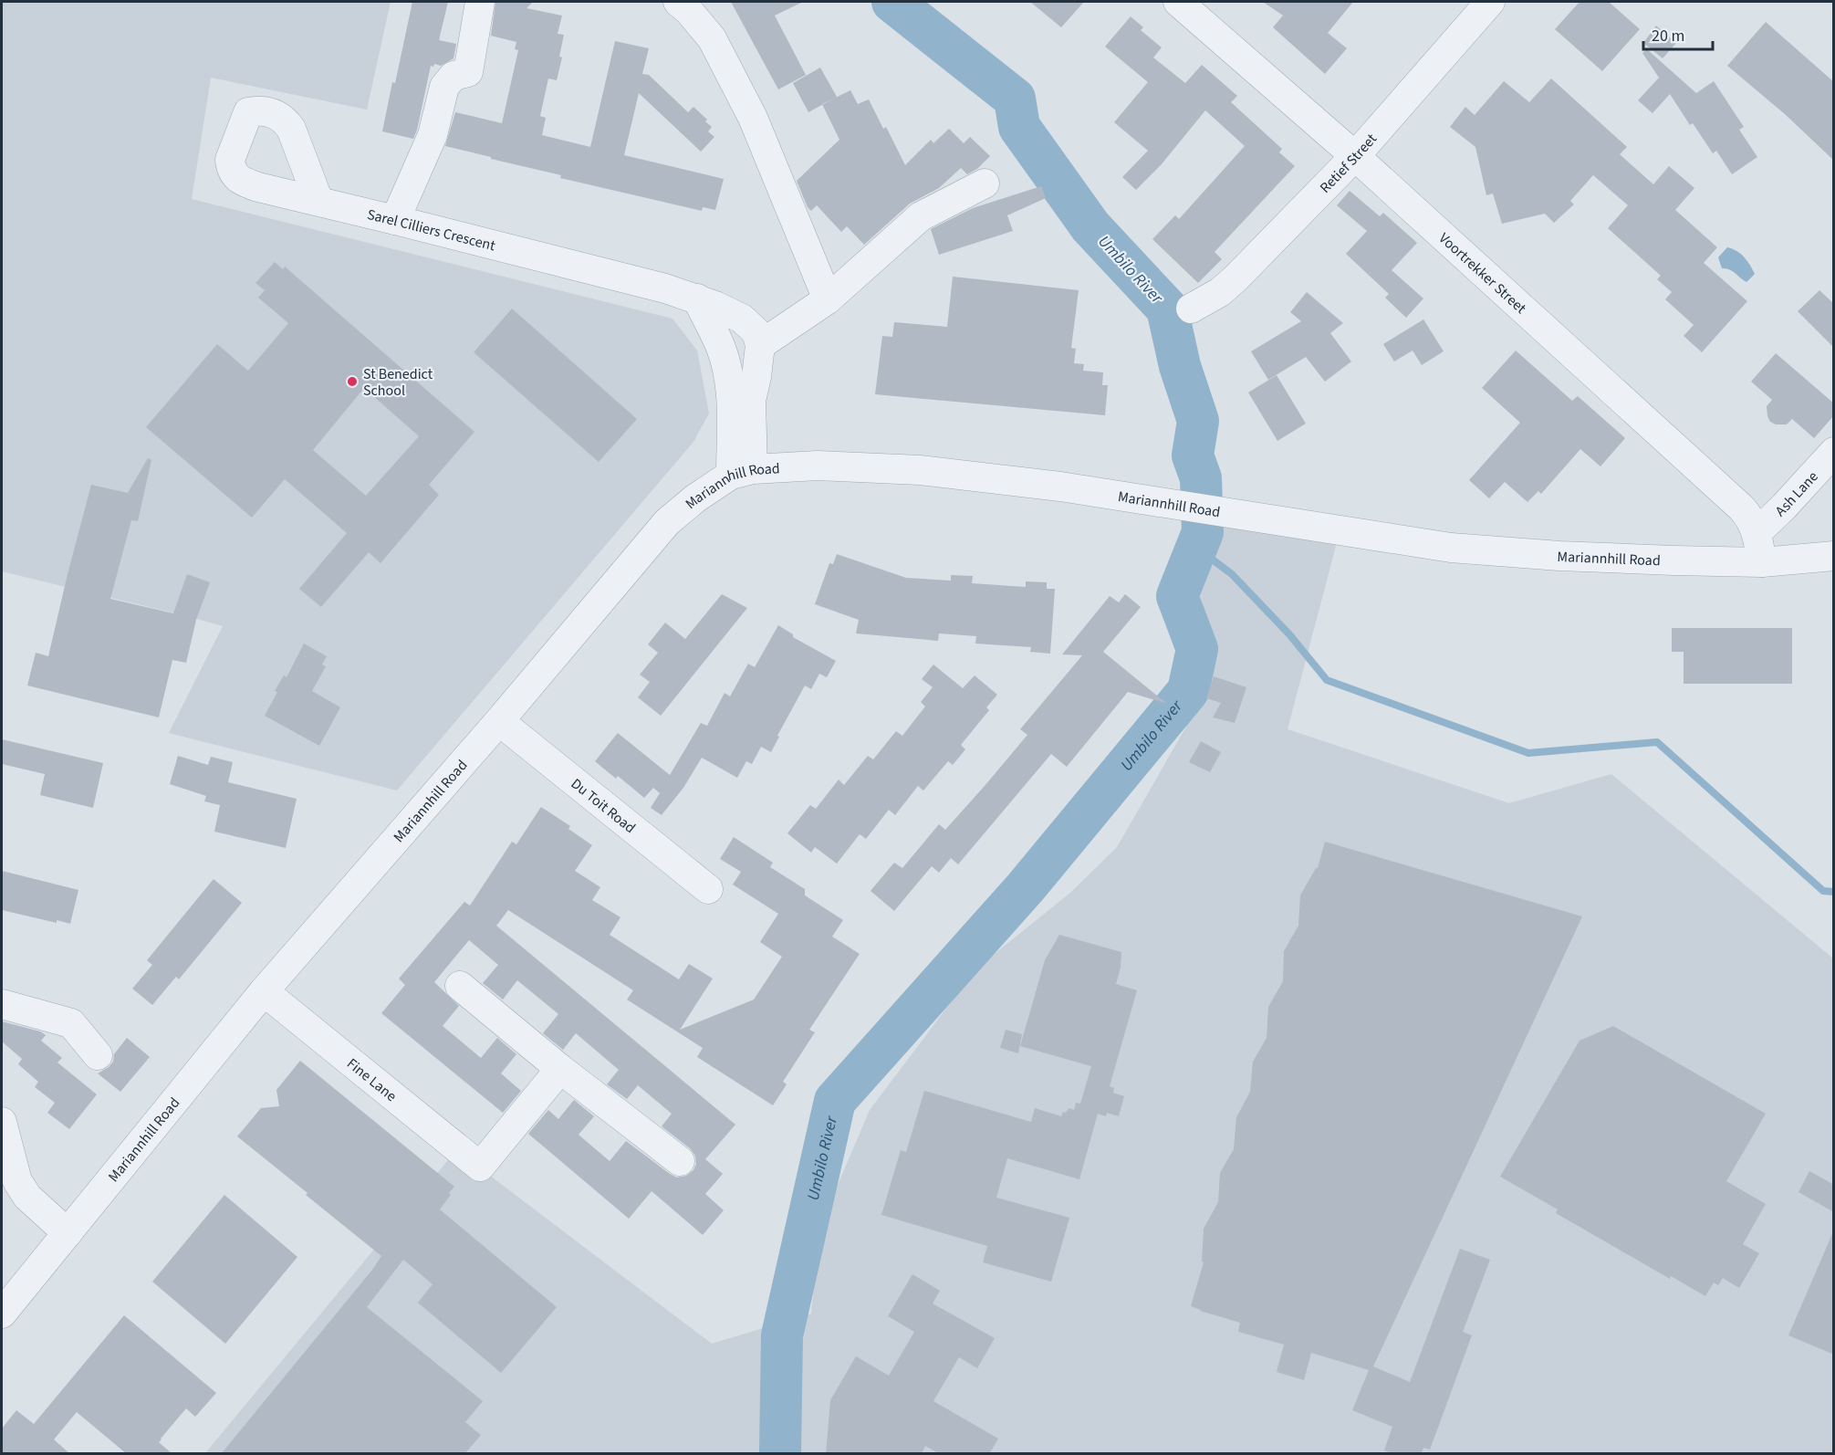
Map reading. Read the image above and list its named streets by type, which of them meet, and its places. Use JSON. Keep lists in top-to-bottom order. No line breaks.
{"streets":{"street":["Retief Street","Sarel Cilliers Crescent","Voortrekker Street","Mariannhill Road","Ash Lane","Du Toit Road","Fine Lane"]},"crossings":[["Retief Street","Voortrekker Street"],["Voortrekker Street","Mariannhill Road"],["Voortrekker Street","Ash Lane"],["Mariannhill Road","Du Toit Road"],["Mariannhill Road","Fine Lane"]],"water":["Umbilo River"],"places":["St Benedict School"],"scale_bar":"20 m"}
